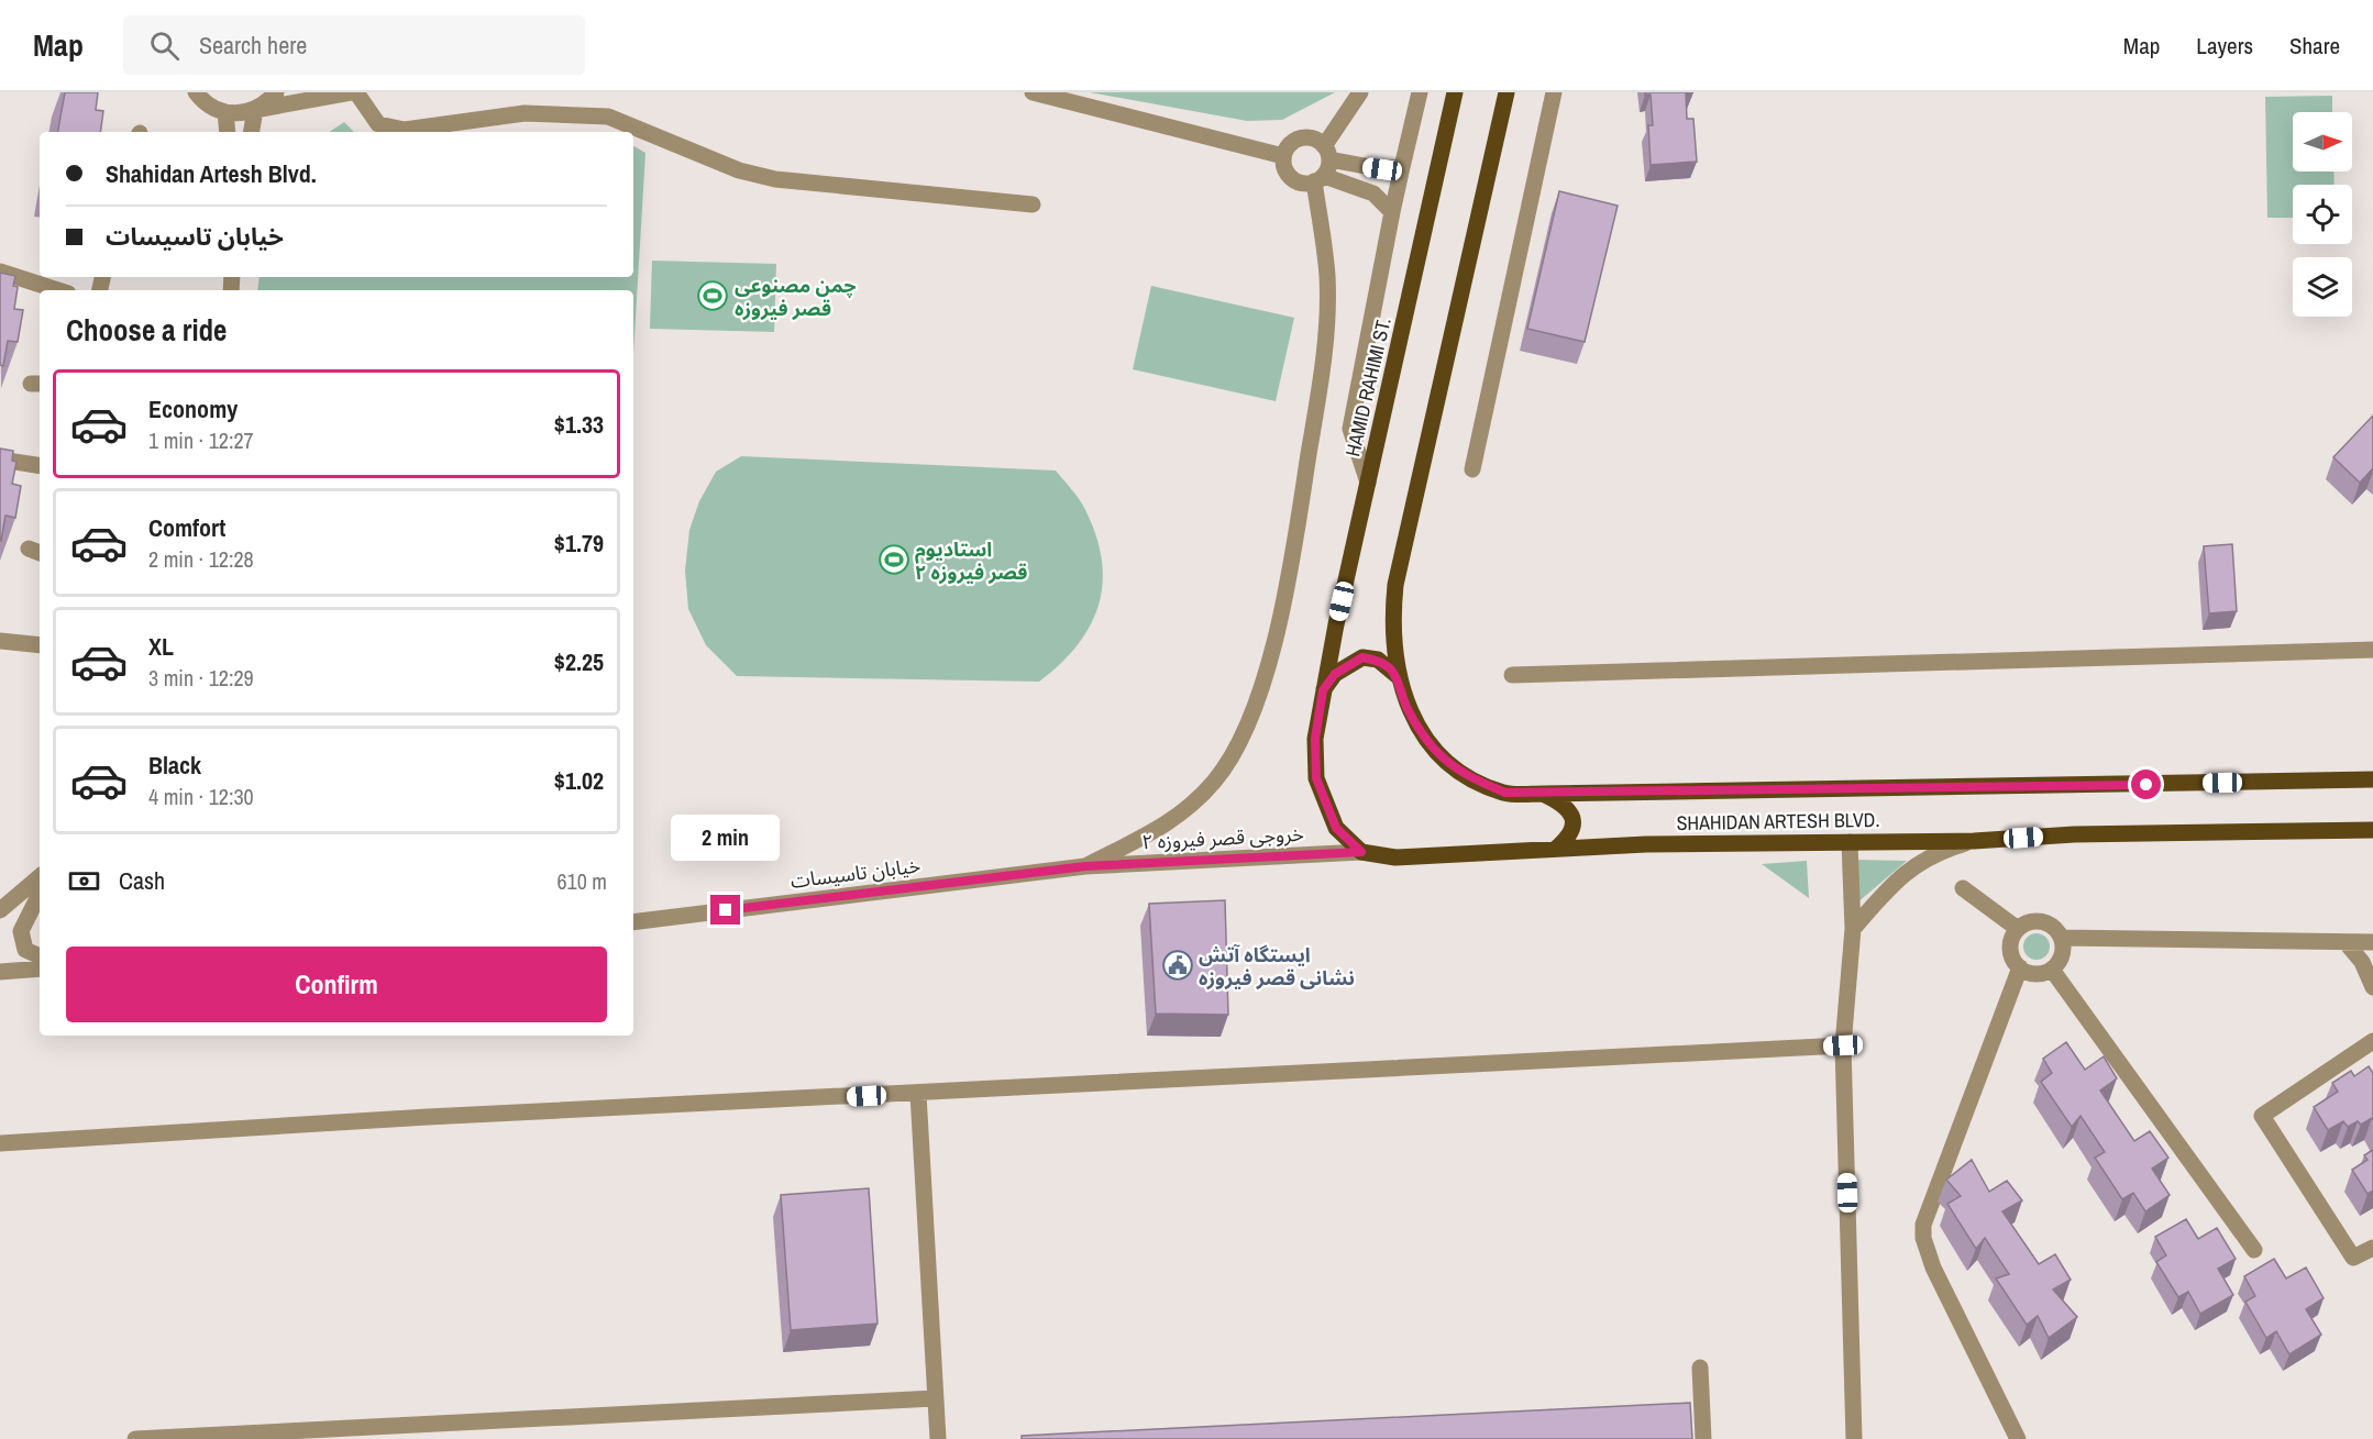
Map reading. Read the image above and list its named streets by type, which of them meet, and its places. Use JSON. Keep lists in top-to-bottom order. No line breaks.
{"streets":{"main road":["HAMID RAHIMI ST.","SHAHIDAN ARTESH BLVD."],"street":["خروجی قصر فیروزه ۲","خیابان تاسیسات"]},"crossings":[["SHAHIDAN ARTESH BLVD.","خروجی قصر فیروزه ۲"],["خروجی قصر فیروزه ۲","خیابان تاسیسات"]],"places":{"sports":["چمن مصنوعی قصر فیروزه","استادیوم قصر فیروزه ۲"],"public building":["ایستگاه آتش نشانی قصر فیروزه"]},"north":"right","page":{"header":"Map","search":"Search here","nav":["Map","Layers","Share"],"banner":["Shahidan Artesh Blvd.","خیابان تاسیسات"],"heading":"Choose a ride","list":[{"name":"Economy","note":"1 min · 12:27","value":"$1.33"},{"name":"Comfort","note":"2 min · 12:28","value":"$1.79"},{"name":"XL","note":"3 min · 12:29","value":"$2.25"},{"name":"Black","note":"4 min · 12:30","value":"$1.02"}],"bubble":"2 min","pay":["Cash","610 m"],"buttons":"Confirm"}}
